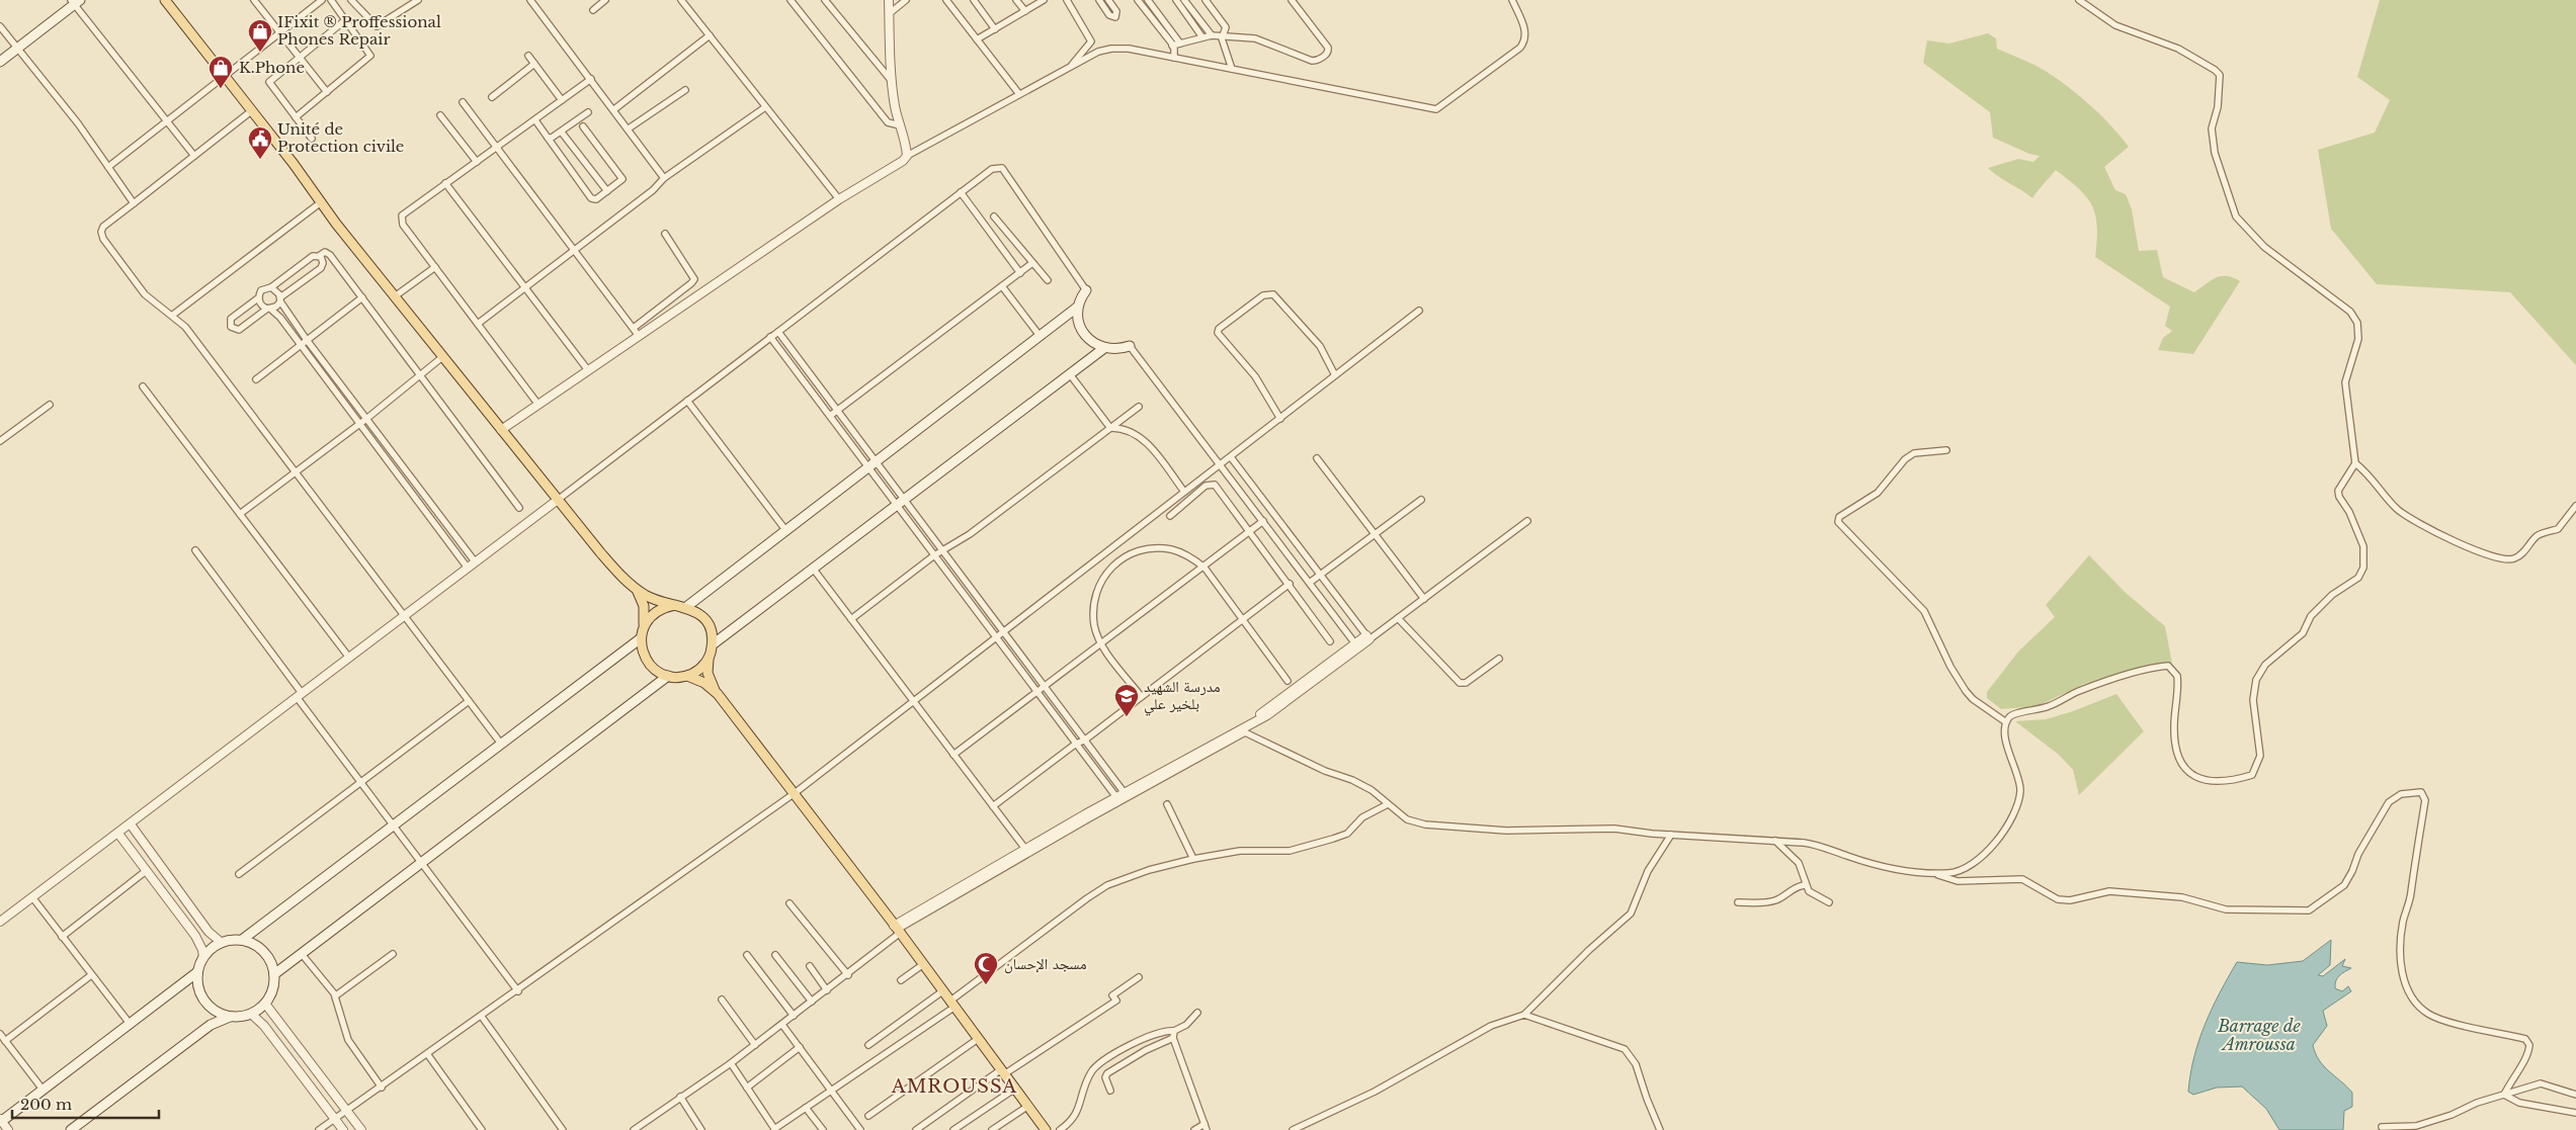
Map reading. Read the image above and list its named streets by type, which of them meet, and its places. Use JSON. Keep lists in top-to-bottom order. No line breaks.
{"districts":["AMROUSSA"],"water":["Barrage de Amroussa"],"places":{"shop":["IFixit ® Proffessional Phones Repair","K.Phone"],"public building":["Unité de Protection civile"],"school or university":["مدرسة الشهيد بلخير علي"],"mosque":["مسجد الإحسان"]},"scale_bar":"200 m"}
